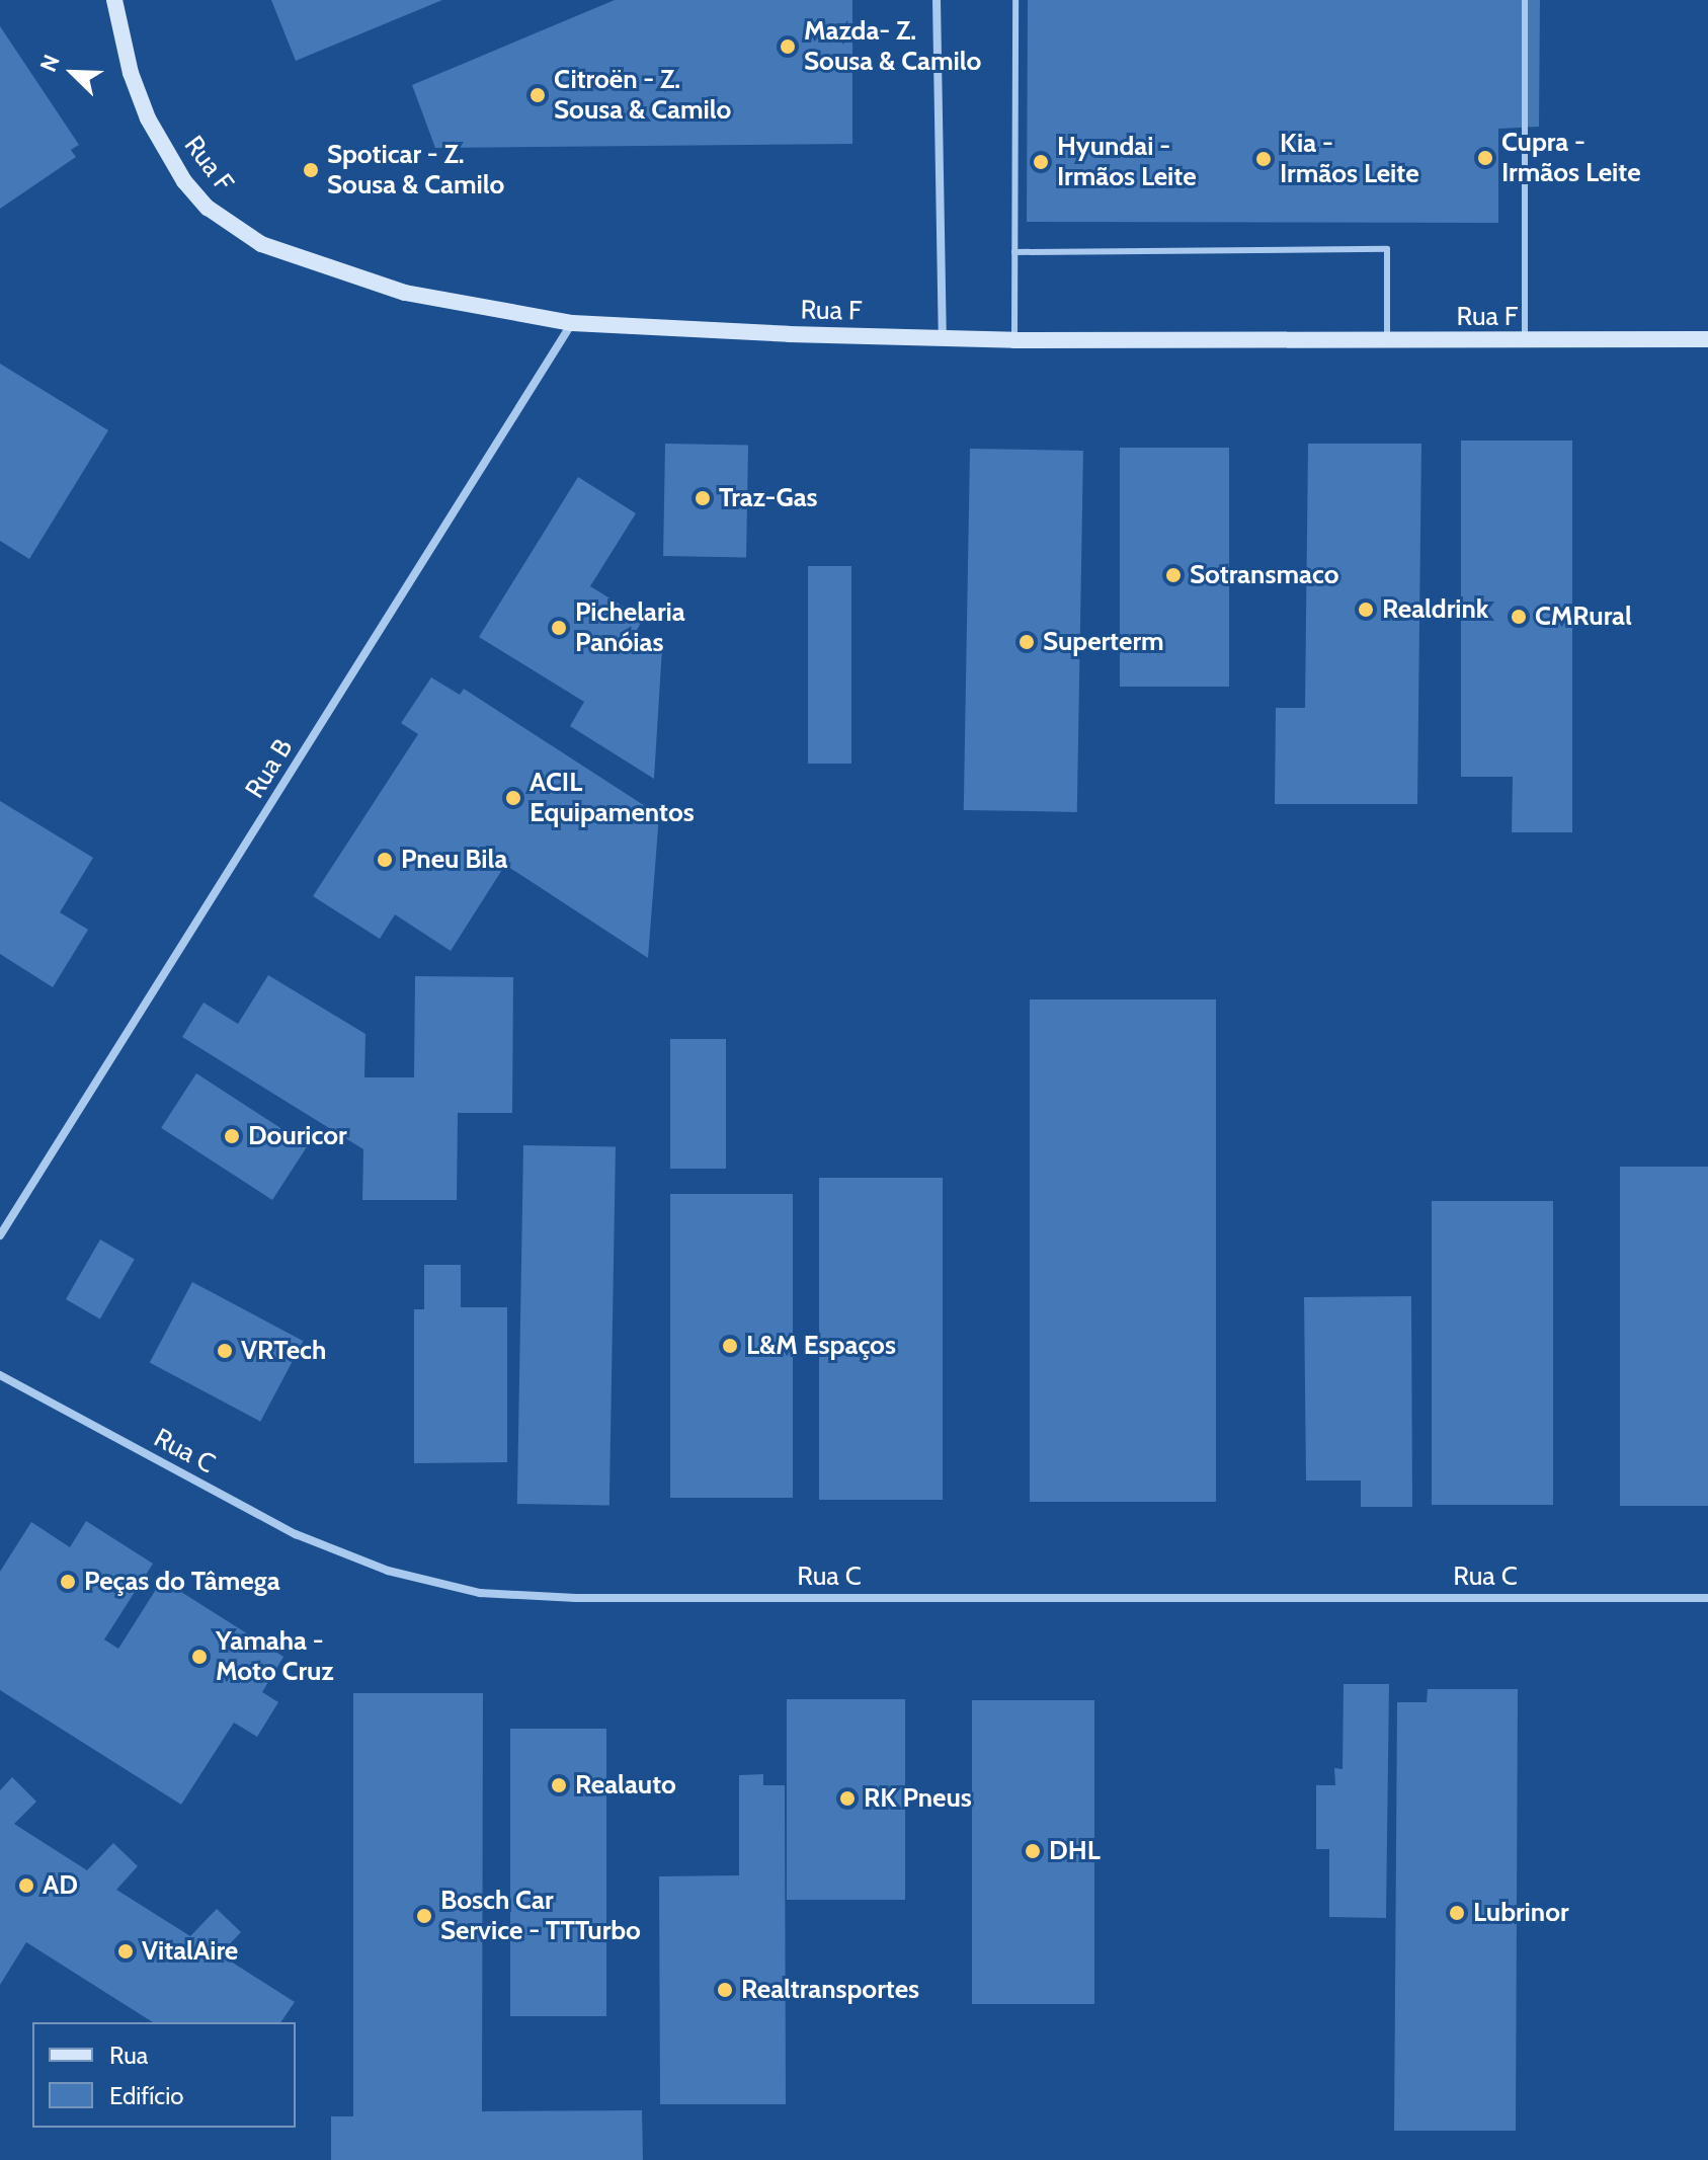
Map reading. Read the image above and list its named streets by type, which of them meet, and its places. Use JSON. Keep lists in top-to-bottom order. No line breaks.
{"streets":{"street":["Rua F","Rua B","Rua C"]},"crossings":[["Rua F","Rua B"]],"places":["Mazda- Z. Sousa & Camilo","Citroën - Z. Sousa & Camilo","Cupra - Irmãos Leite","Kia - Irmãos Leite","Hyundai - Irmãos Leite","Spoticar - Z. Sousa & Camilo","Traz-Gas","Sotransmaco","Realdrink","CMRural","Pichelaria Panóias","Superterm","ACIL Equipamentos","Pneu Bila","Douricor","L&M Espaços","VRTech","Peças do Tâmega","Yamaha - Moto Cruz","Realauto","RK Pneus","DHL","AD","Lubrinor","Bosch Car Service - TTTurbo","VitalAire","Realtransportes"],"legend":["Rua","Edifício"],"north":"top left"}
